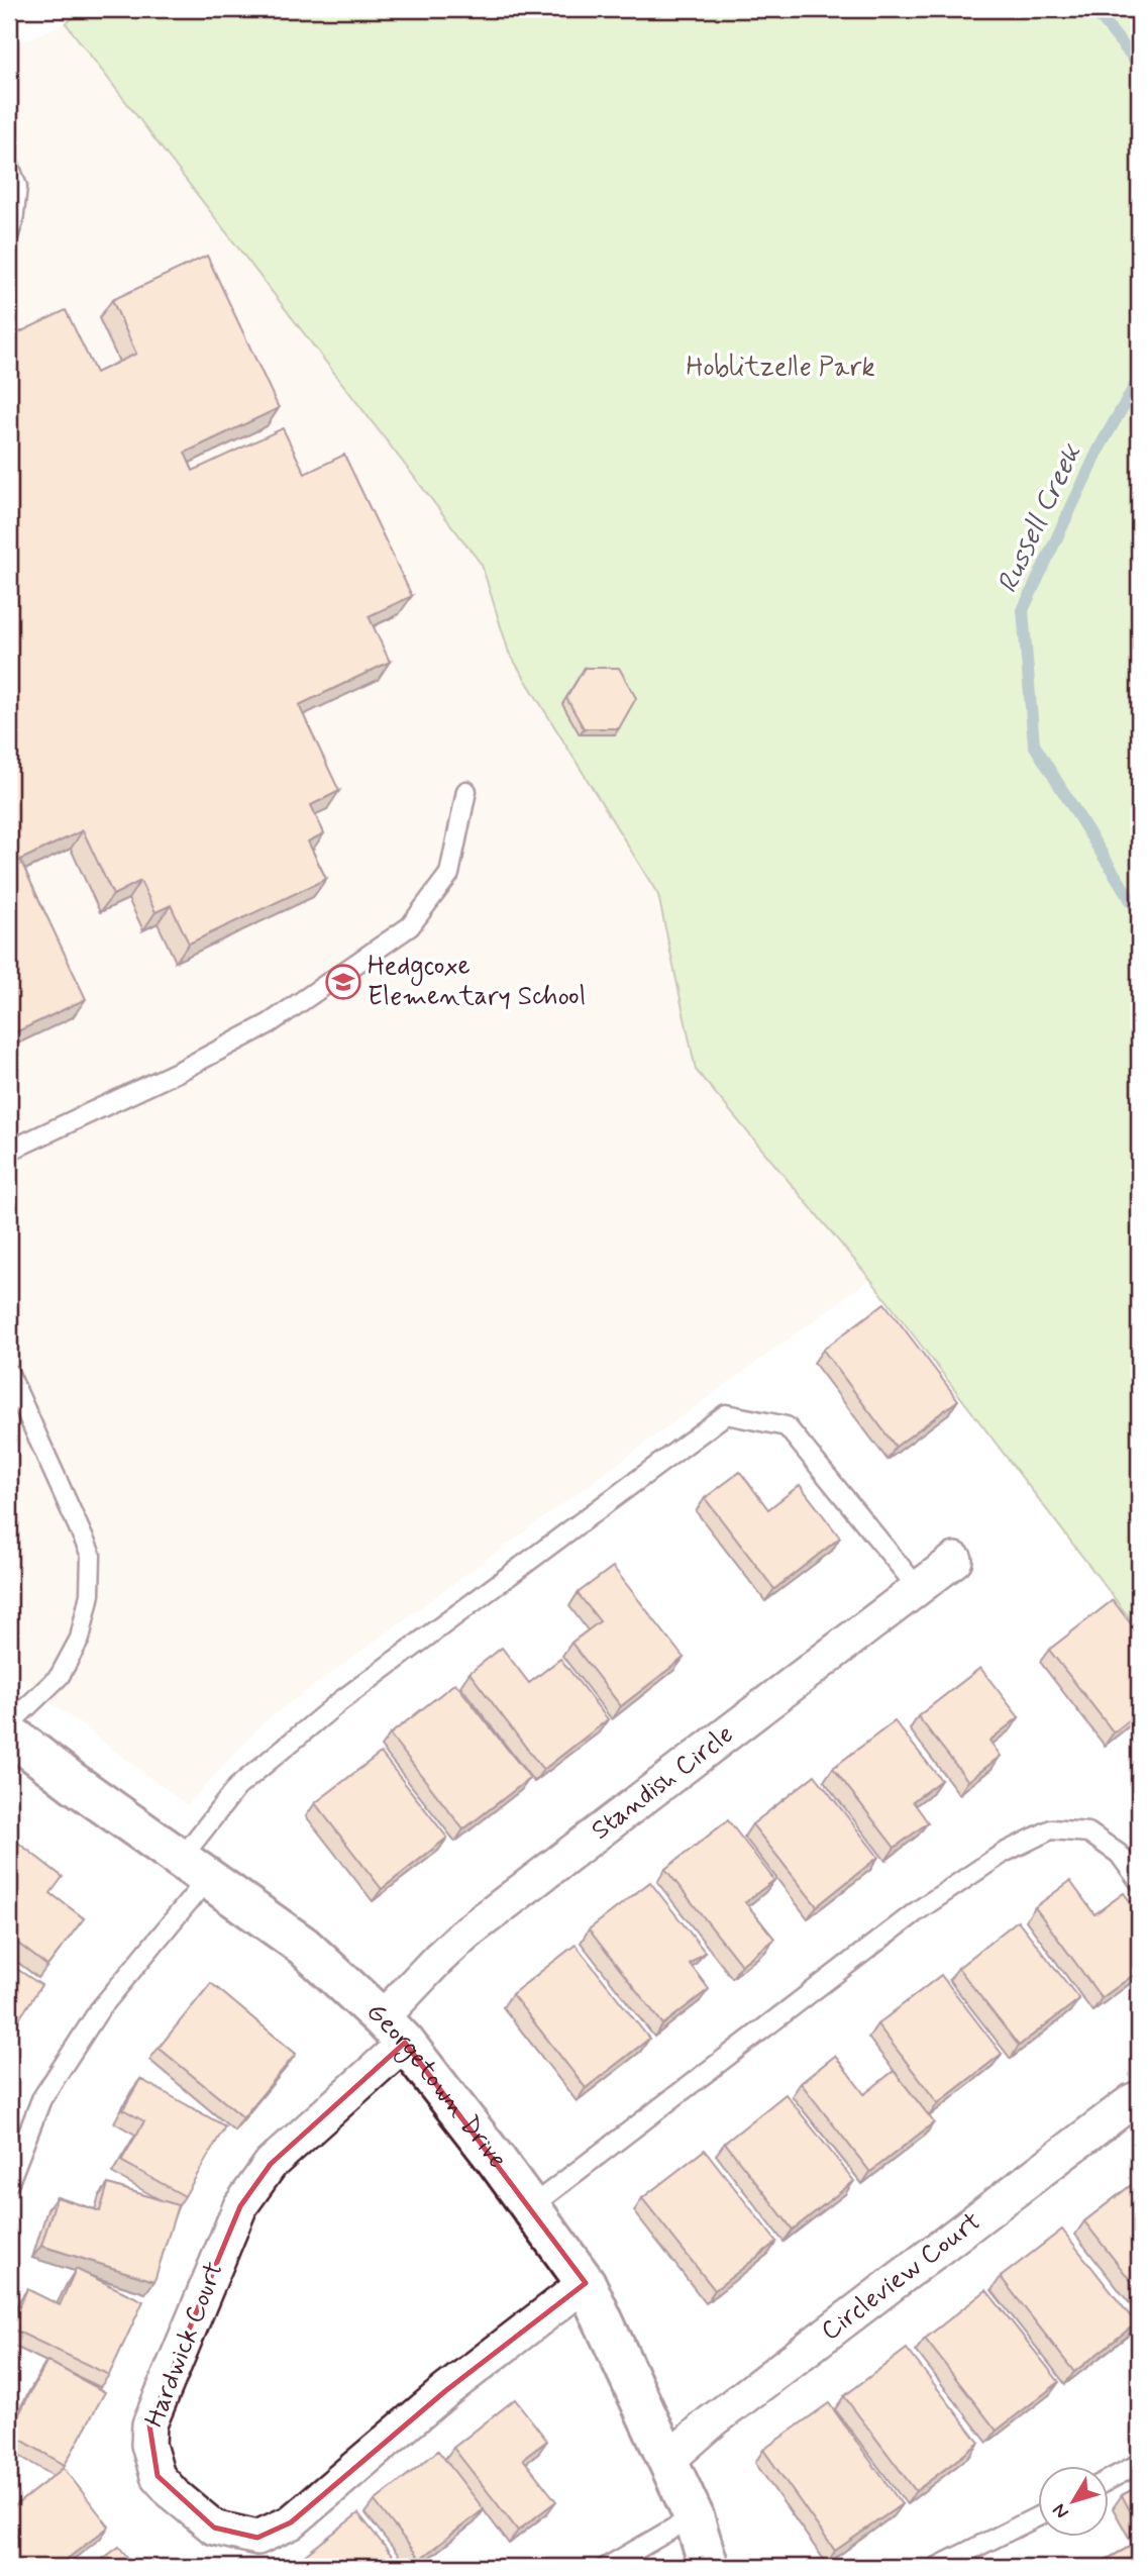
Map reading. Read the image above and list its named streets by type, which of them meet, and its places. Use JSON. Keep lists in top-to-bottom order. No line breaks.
{"streets":{"street":["Standish Circle","Georgetown Drive","Circleview Court","Hardwick Court"]},"crossings":[["Standish Circle","Georgetown Drive"],["Standish Circle","Hardwick Court"],["Georgetown Drive","Circleview Court"],["Georgetown Drive","Hardwick Court"]],"water":["Russell Creek"],"parks":["Hoblitzelle Park"],"places":{"school or university":["Hedgcoxe Elementary School"]},"north":"bottom left"}
